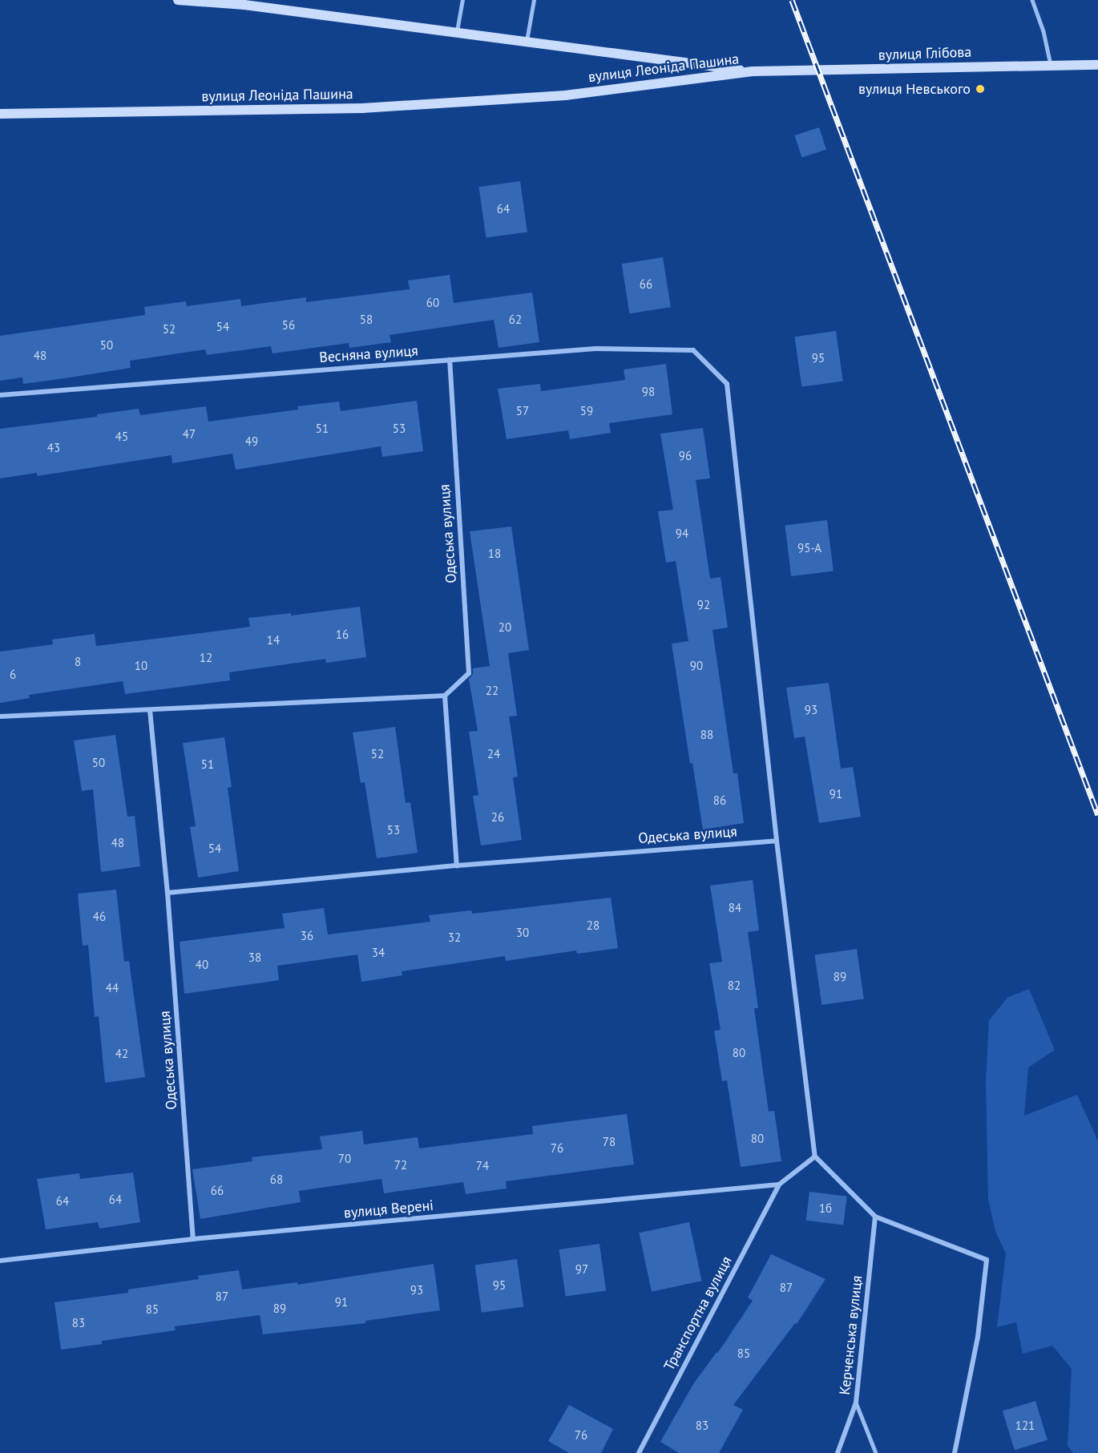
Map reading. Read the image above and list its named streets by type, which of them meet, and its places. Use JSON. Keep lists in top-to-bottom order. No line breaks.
{"streets":{"main road":["вулиця Глібова","вулиця Леоніда Пашина"],"street":["Весняна вулиця","Одеська вулиця","вулиця Верені","Транспортна вулиця","Керченська вулиця"]},"crossings":[["вулиця Глібова","вулиця Леоніда Пашина"],["Весняна вулиця","Одеська вулиця"],["Одеська вулиця","вулиця Верені"],["вулиця Верені","Транспортна вулиця"]],"places":["вулиця Невського"],"house_numbers":["64","66","60","58","62","56","54","52","50","48","95","98","57","59","51","53","47","45","49","43","96","94","95-А","18","92","20","16","14","12","8","10","90","6","22","93","88","52","24","50","51","91","86","26","53","48","54","84","46","28","30","36","32","34","38","40","89","82","44","80","42","80","78","76","70","72","74","68","66","64","64","1б","97","95","87","93","87","91","89","85","83","85","83","121","76"]}
